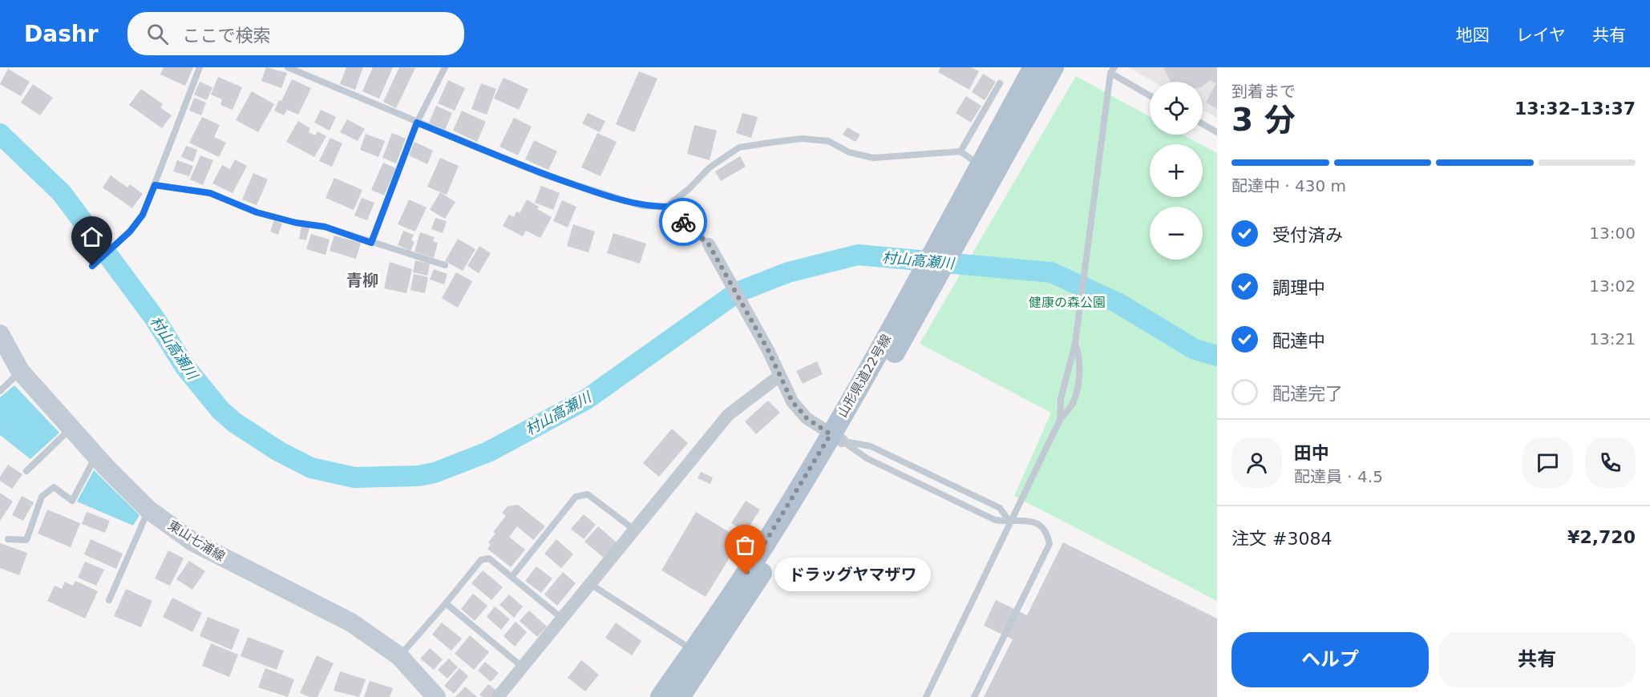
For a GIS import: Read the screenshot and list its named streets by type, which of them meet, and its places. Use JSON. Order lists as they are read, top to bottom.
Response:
{
  "streets": {
    "main road": ["山形県道22号線", "東山七浦線"]
  },
  "districts": ["青柳"],
  "water": ["村山高瀬川"],
  "parks": ["健康の森公園"],
  "places": ["ドラッグヤマザワ"],
  "page": {
    "header": "Dashr",
    "search": "ここで検索",
    "nav": ["地図", "レイヤ", "共有"],
    "heading": ["3 分", "到着まで", "13:32–13:37"],
    "panel": [
      "田中",
      "配達員 · 4.5",
      "注文 #3084",
      "¥2,720"
    ],
    "map_buttons": ["+", "−"],
    "bar": "配達中 · 430 m",
    "list": [
      ["受付済み", "13:00"],
      ["調理中", "13:02"],
      ["配達中", "13:21"],
      "配達完了"
    ],
    "bubble": "ドラッグヤマザワ",
    "buttons": ["ヘルプ", "共有"]
  }
}
